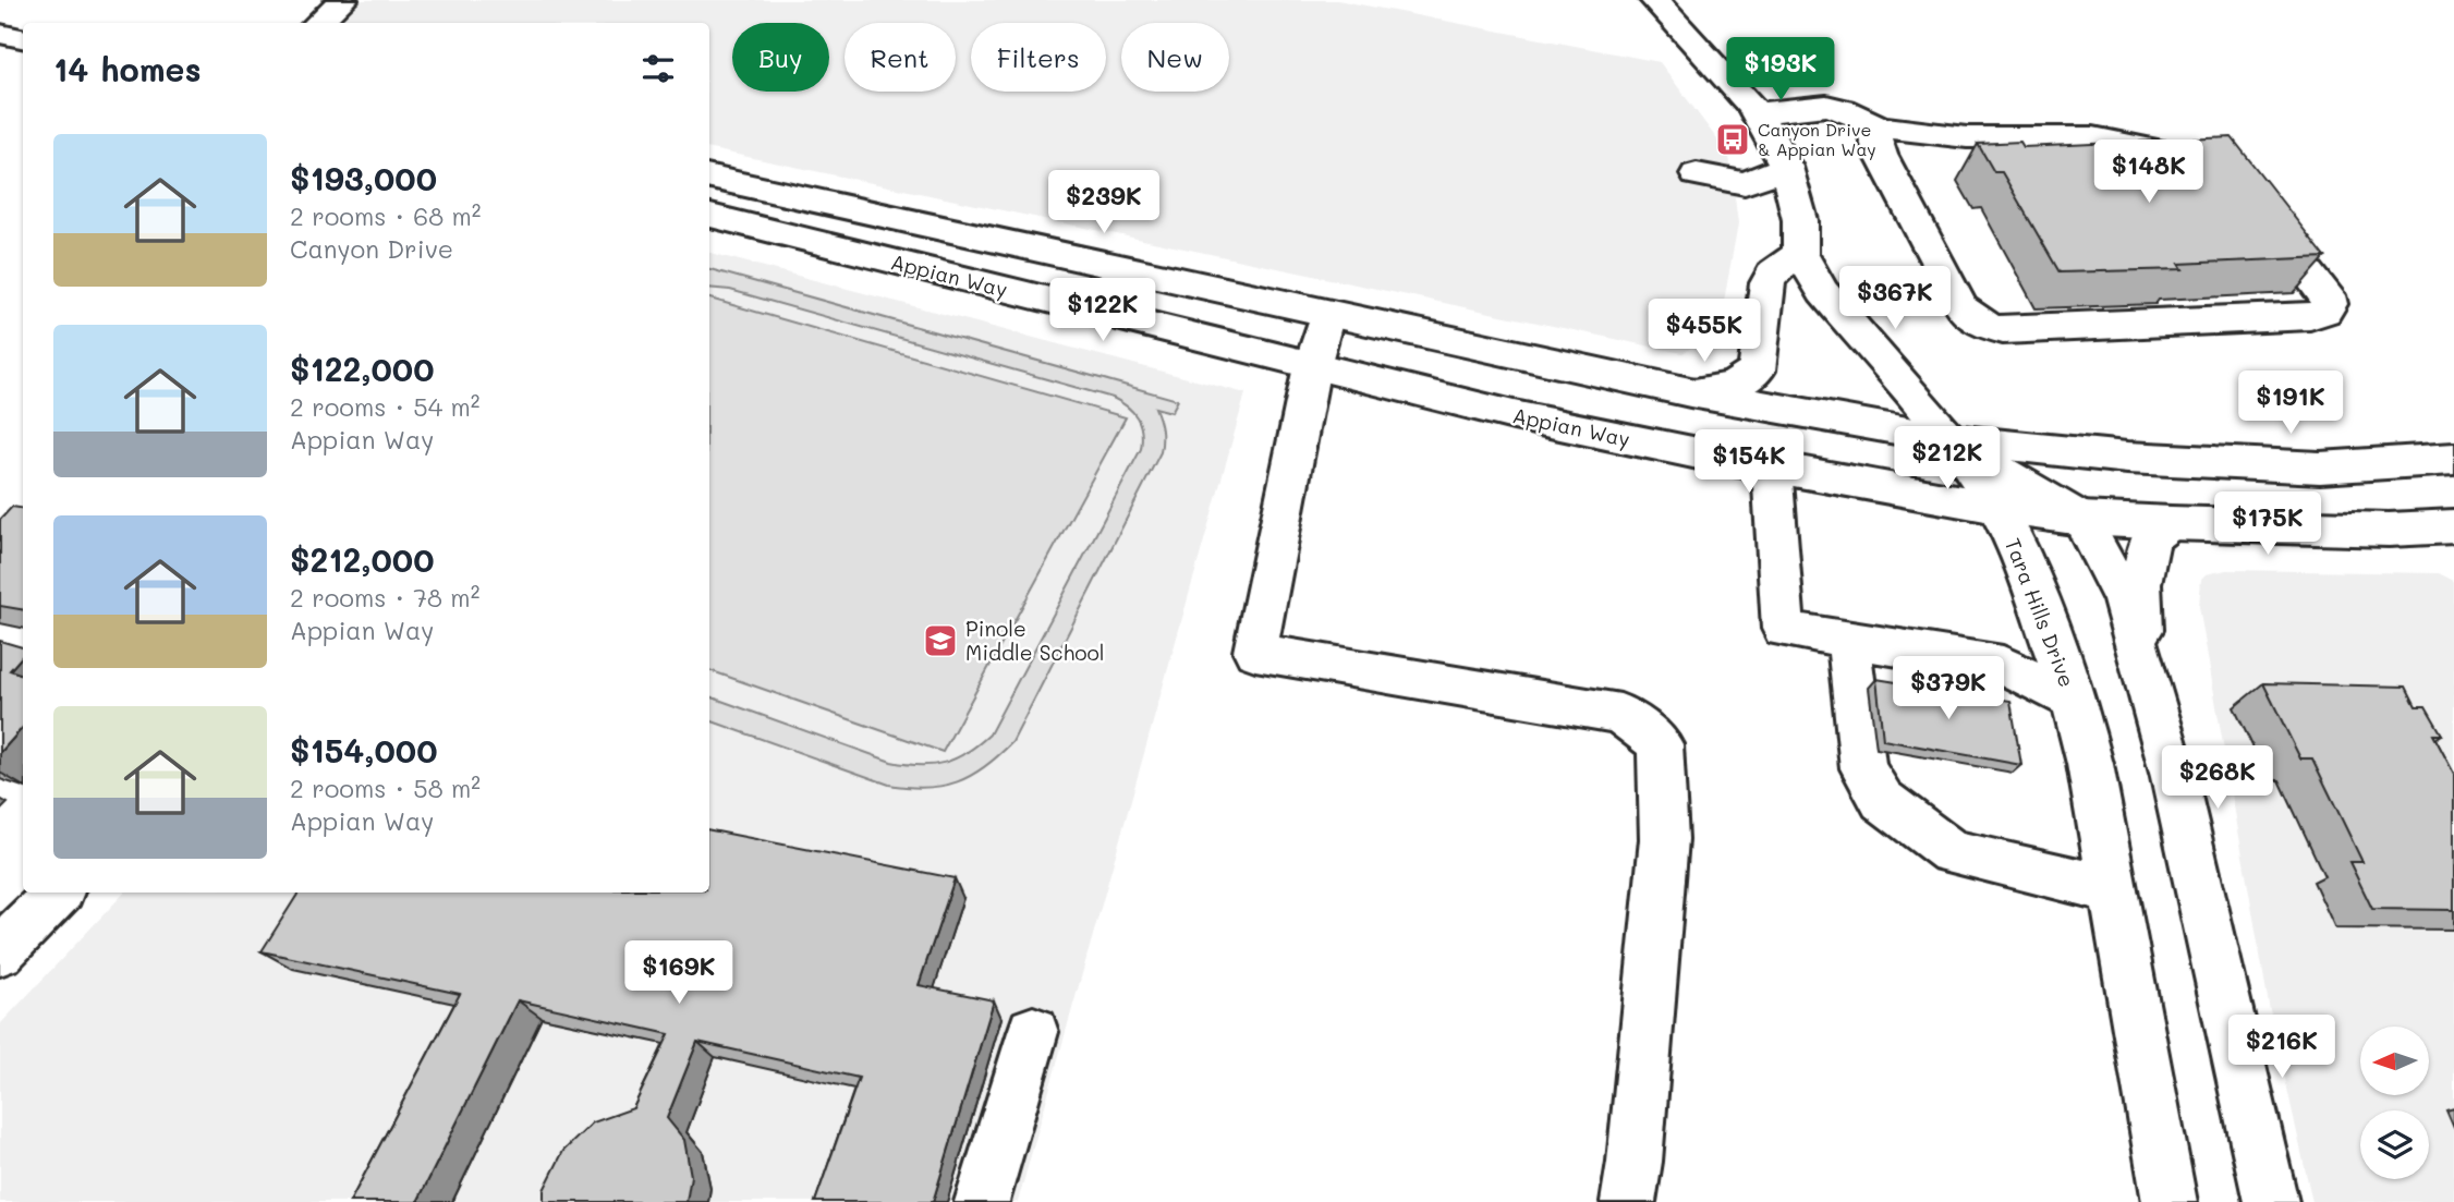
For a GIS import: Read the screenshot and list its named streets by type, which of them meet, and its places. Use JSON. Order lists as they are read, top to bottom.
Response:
{
  "streets": {
    "main road": ["Appian Way", "Tara Hills Drive"]
  },
  "crossings": [
    ["Appian Way", "Tara Hills Drive"]
  ],
  "places": {
    "bus stop": ["Canyon Drive & Appian Way"],
    "school or university": ["Pinole Middle School"]
  },
  "north": "left",
  "page": {
    "chip": [
      "Buy",
      "Rent",
      "Filters",
      "New"
    ],
    "heading": "14 homes",
    "price": [
      "$193K",
      "$148K",
      "$239K",
      "$367K",
      "$122K",
      "$455K",
      "$191K",
      "$212K",
      "$154K",
      "$175K",
      "$379K",
      "$268K",
      "$169K",
      "$216K"
    ],
    "list": [
      {
        "name": "$193,000",
        "note": "2 rooms · 68 m² · Canyon Drive"
      },
      {
        "name": "$122,000",
        "note": "2 rooms · 54 m² · Appian Way"
      },
      {
        "name": "$212,000",
        "note": "2 rooms · 78 m² · Appian Way"
      },
      {
        "name": "$154,000",
        "note": "2 rooms · 58 m² · Appian Way"
      }
    ]
  }
}
